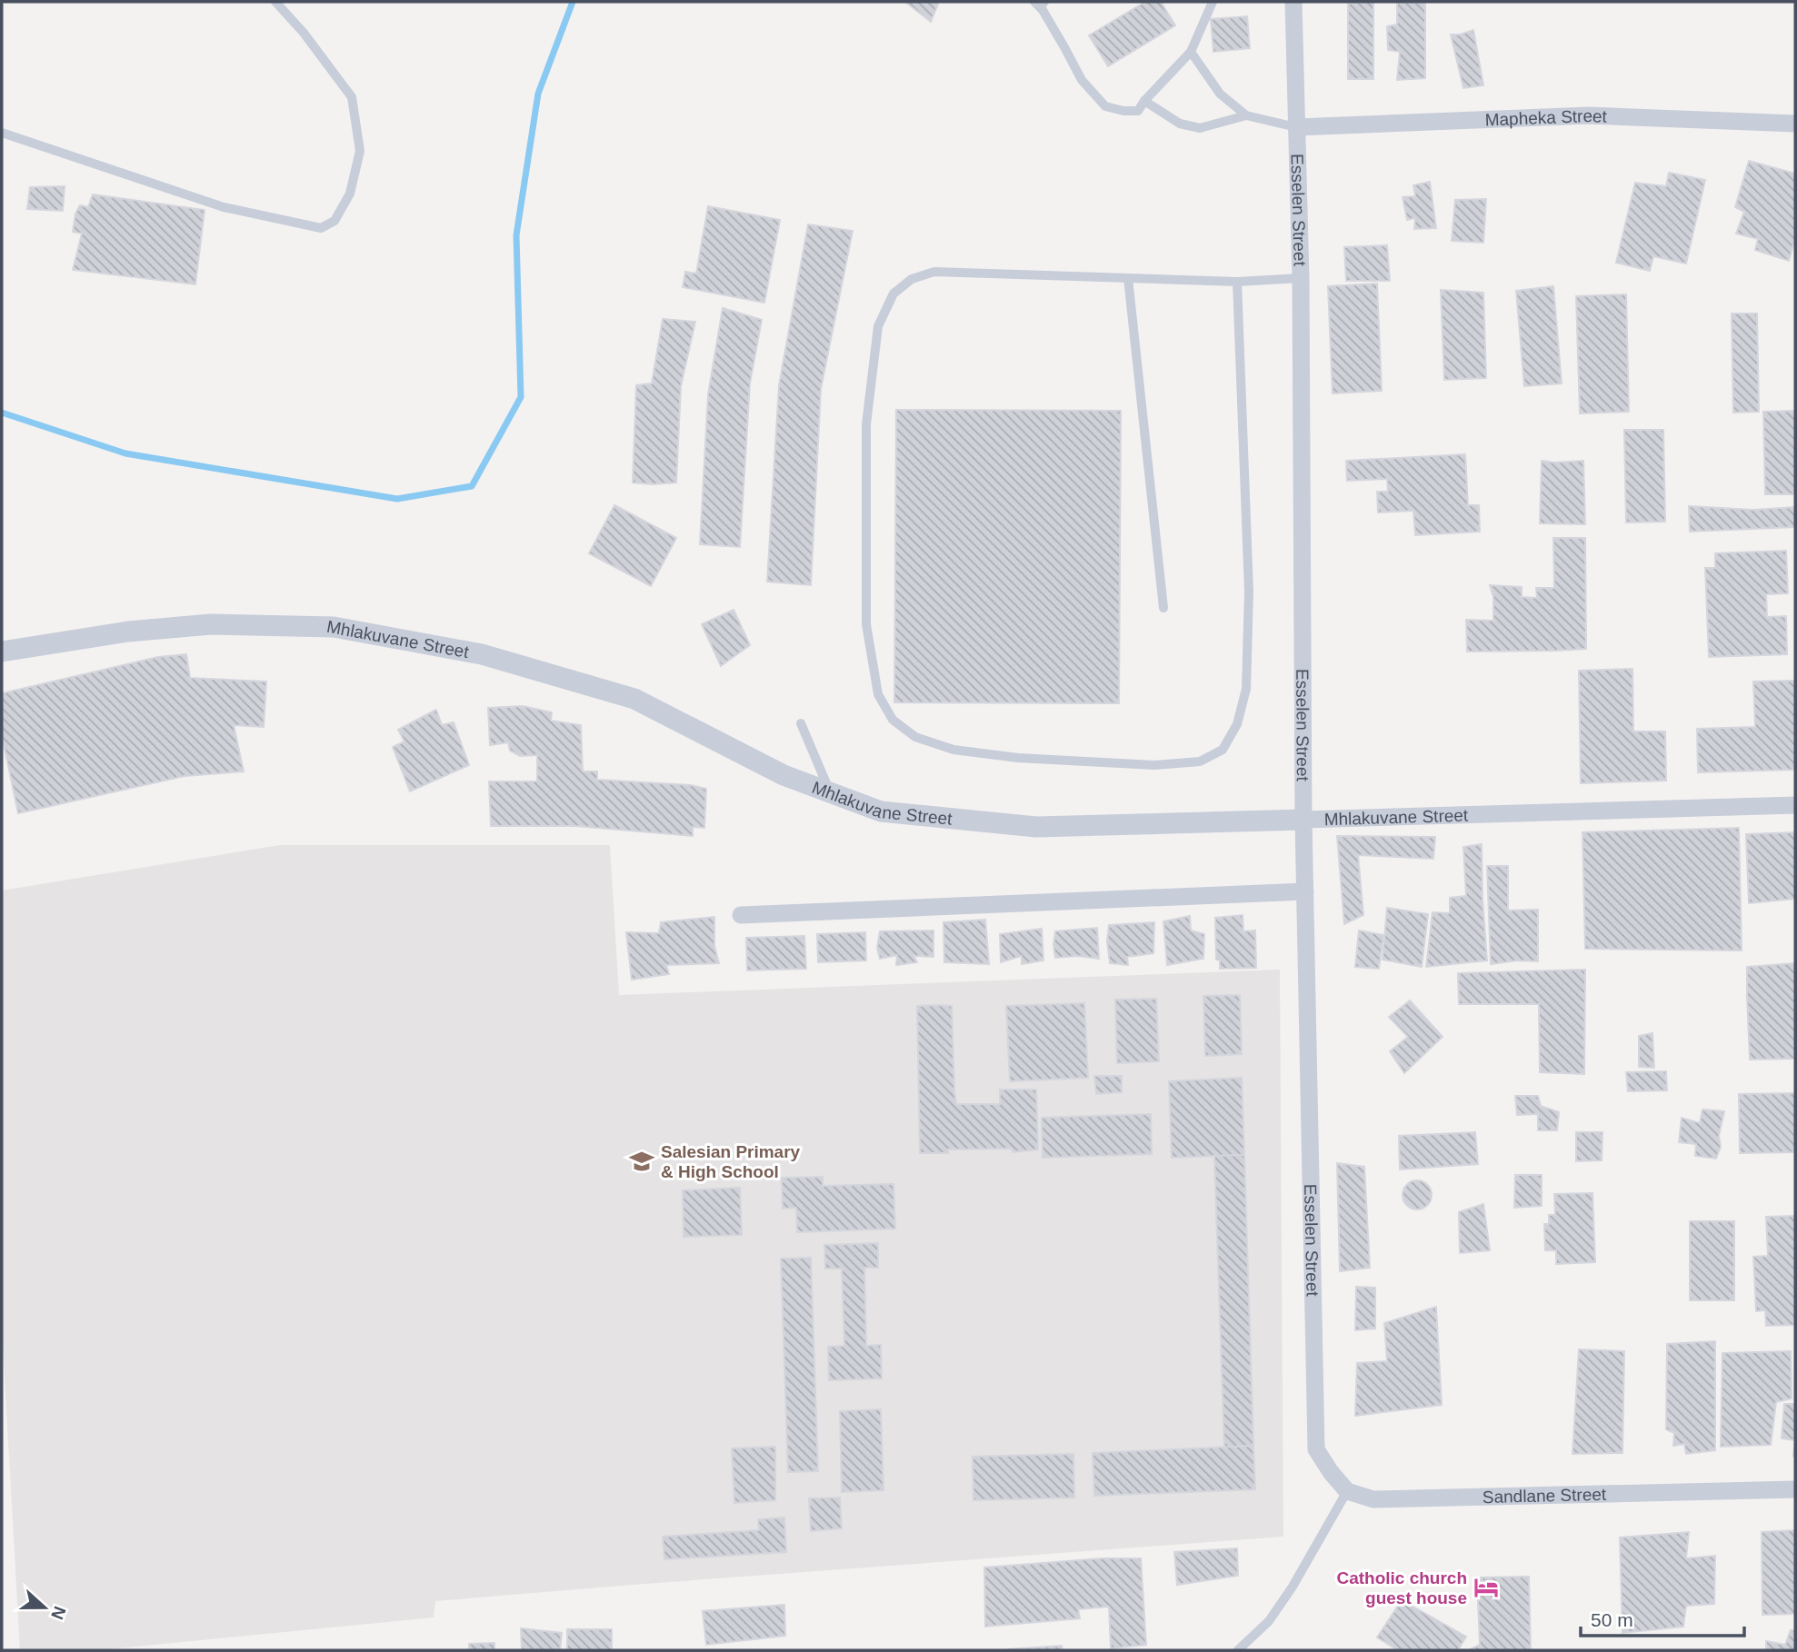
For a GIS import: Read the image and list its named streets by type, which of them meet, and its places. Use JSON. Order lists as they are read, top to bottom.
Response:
{
  "streets": {
    "street": [
      "Mapheka Street",
      "Esselen Street",
      "Mhlakuvane Street",
      "Sandlane Street"
    ]
  },
  "crossings": [
    ["Mapheka Street", "Esselen Street"],
    ["Esselen Street", "Mhlakuvane Street"],
    ["Esselen Street", "Sandlane Street"]
  ],
  "places": {
    "school or university": ["Salesian Primary & High School"],
    "hotel": ["Catholic church guest house"]
  },
  "scale_bar": "50 m",
  "north": "right"
}
